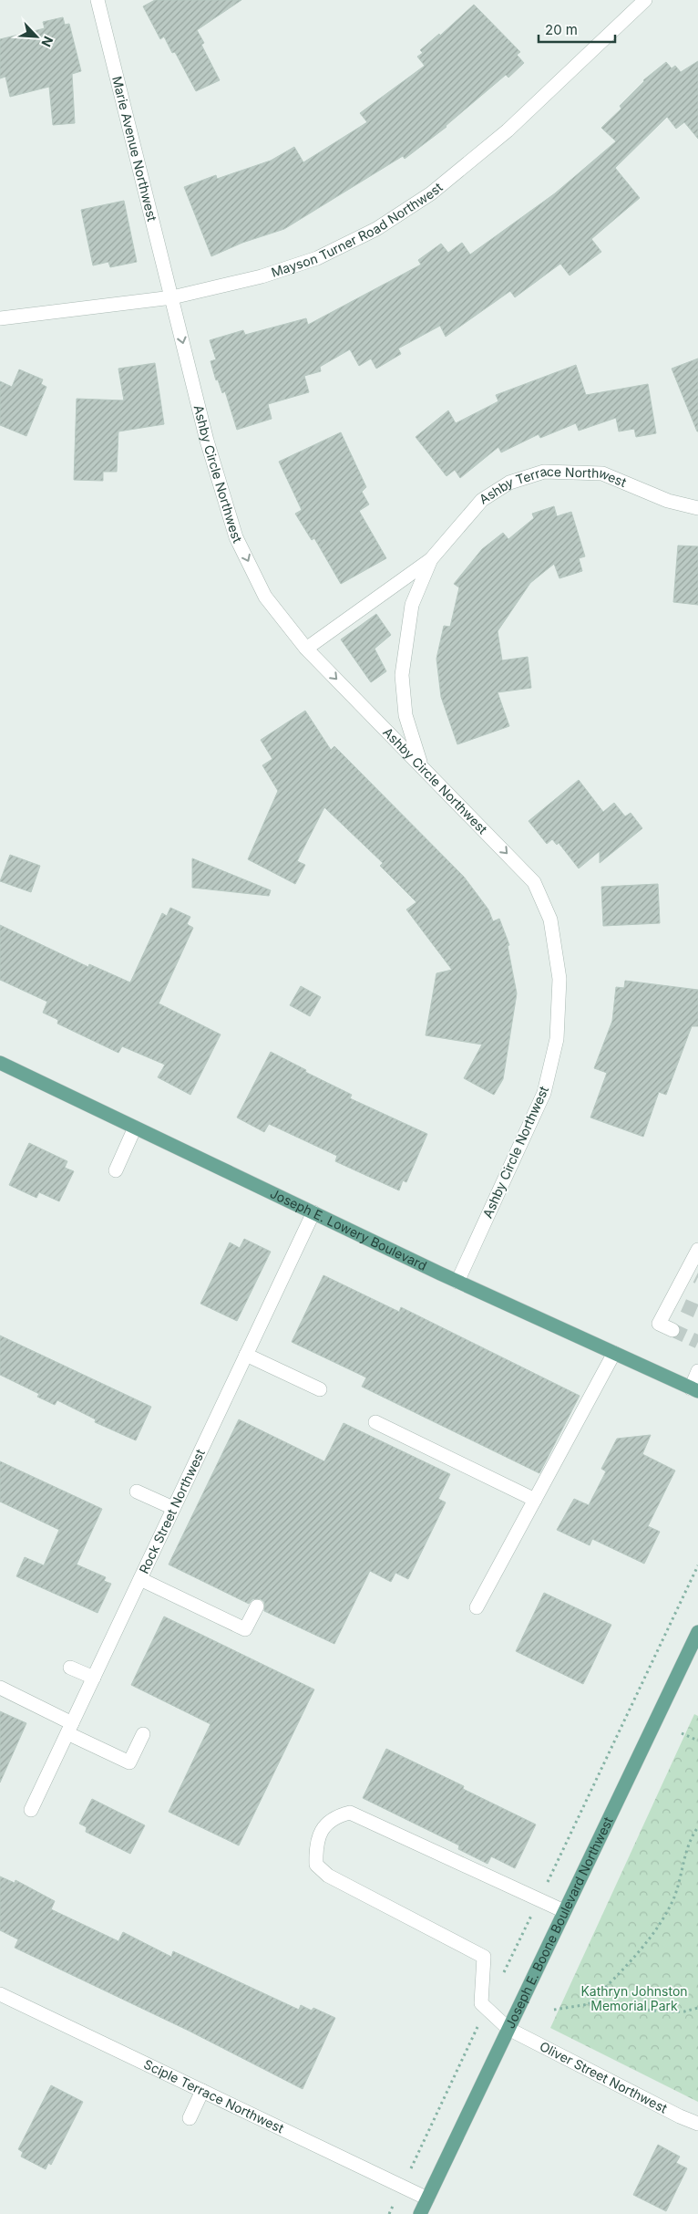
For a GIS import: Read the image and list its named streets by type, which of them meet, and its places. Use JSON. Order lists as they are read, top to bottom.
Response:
{
  "streets": {
    "main road": ["Joseph E. Lowery Boulevard", "Joseph E. Boone Boulevard Northwest"],
    "street": [
      "Marie Avenue Northwest",
      "Mayson Turner Road Northwest",
      "Ashby Circle Northwest",
      "Ashby Terrace Northwest",
      "Rock Street Northwest",
      "Oliver Street Northwest",
      "Sciple Terrace Northwest"
    ]
  },
  "crossings": [
    ["Marie Avenue Northwest", "Mayson Turner Road Northwest"],
    ["Marie Avenue Northwest", "Ashby Circle Northwest"],
    ["Mayson Turner Road Northwest", "Ashby Circle Northwest"],
    ["Ashby Circle Northwest", "Ashby Terrace Northwest"],
    ["Ashby Circle Northwest", "Joseph E. Lowery Boulevard"],
    ["Joseph E. Lowery Boulevard", "Rock Street Northwest"],
    ["Joseph E. Boone Boulevard Northwest", "Oliver Street Northwest"],
    ["Joseph E. Boone Boulevard Northwest", "Sciple Terrace Northwest"]
  ],
  "one_way": ["Ashby Circle Northwest"],
  "parks": ["Kathryn Johnston Memorial Park"],
  "scale_bar": "20 m",
  "north": "bottom right"
}
